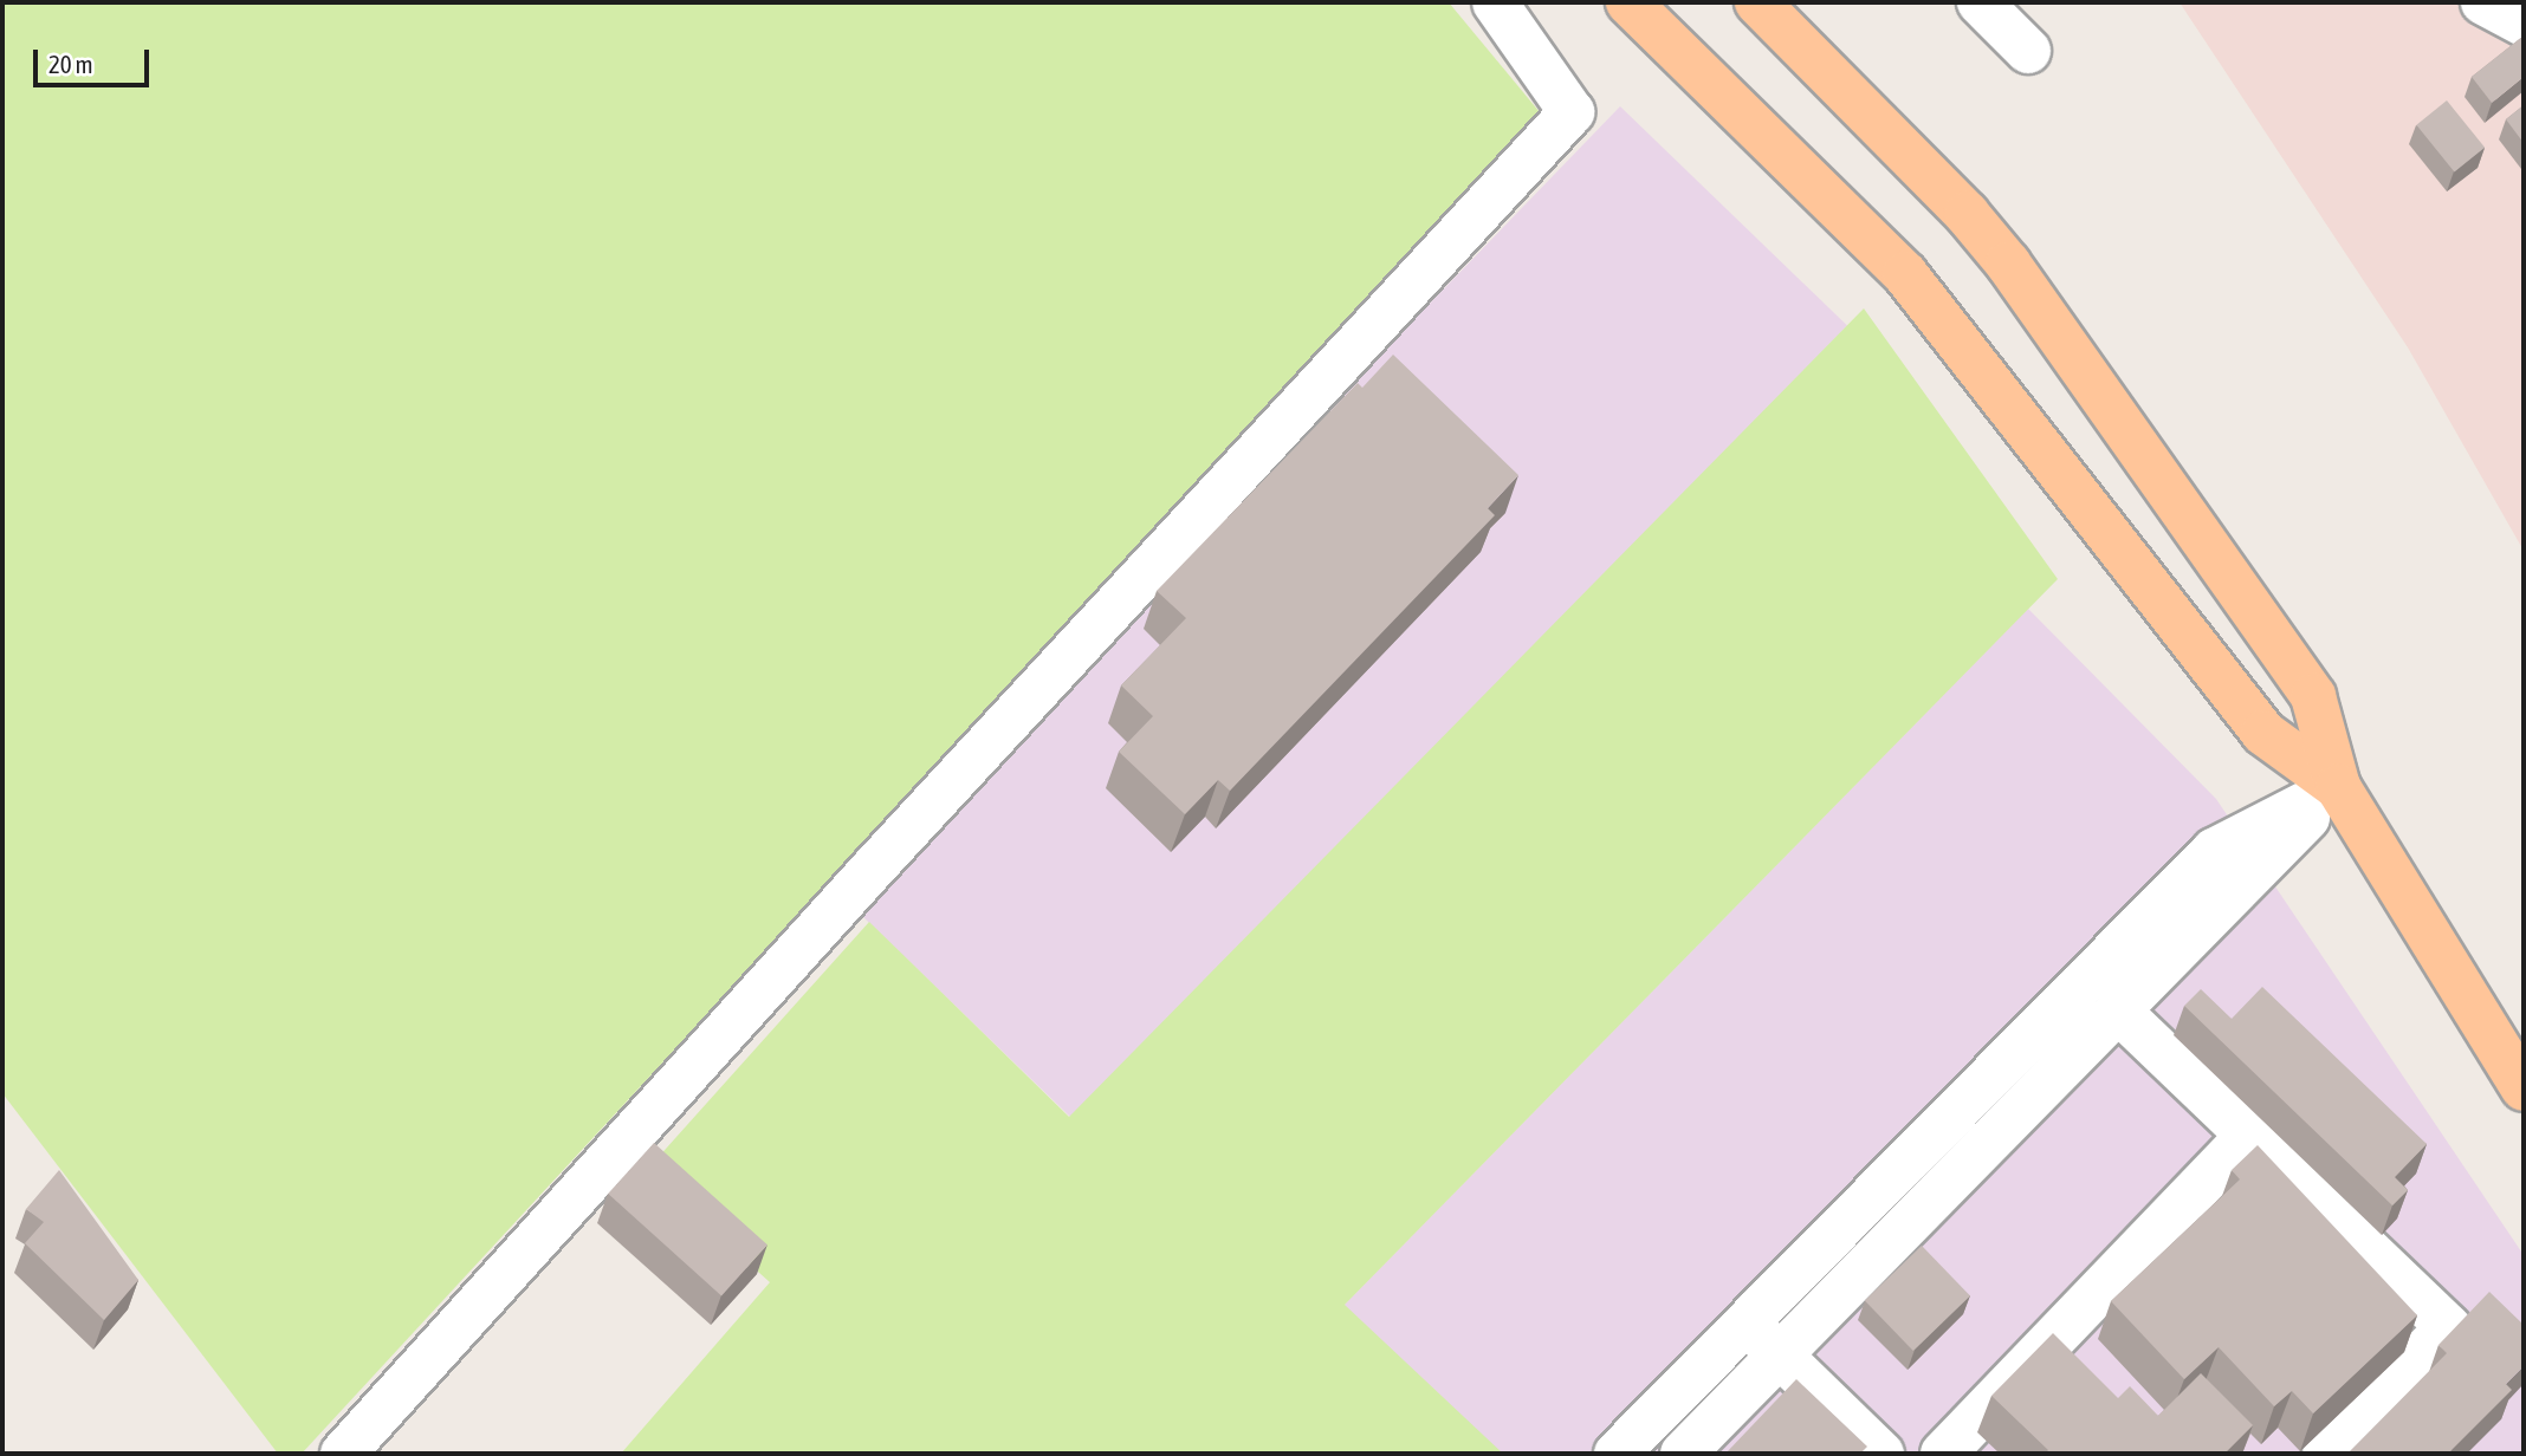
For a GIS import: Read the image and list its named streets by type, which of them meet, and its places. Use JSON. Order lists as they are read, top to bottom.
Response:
{
  "scale_bar": "20 m"
}
